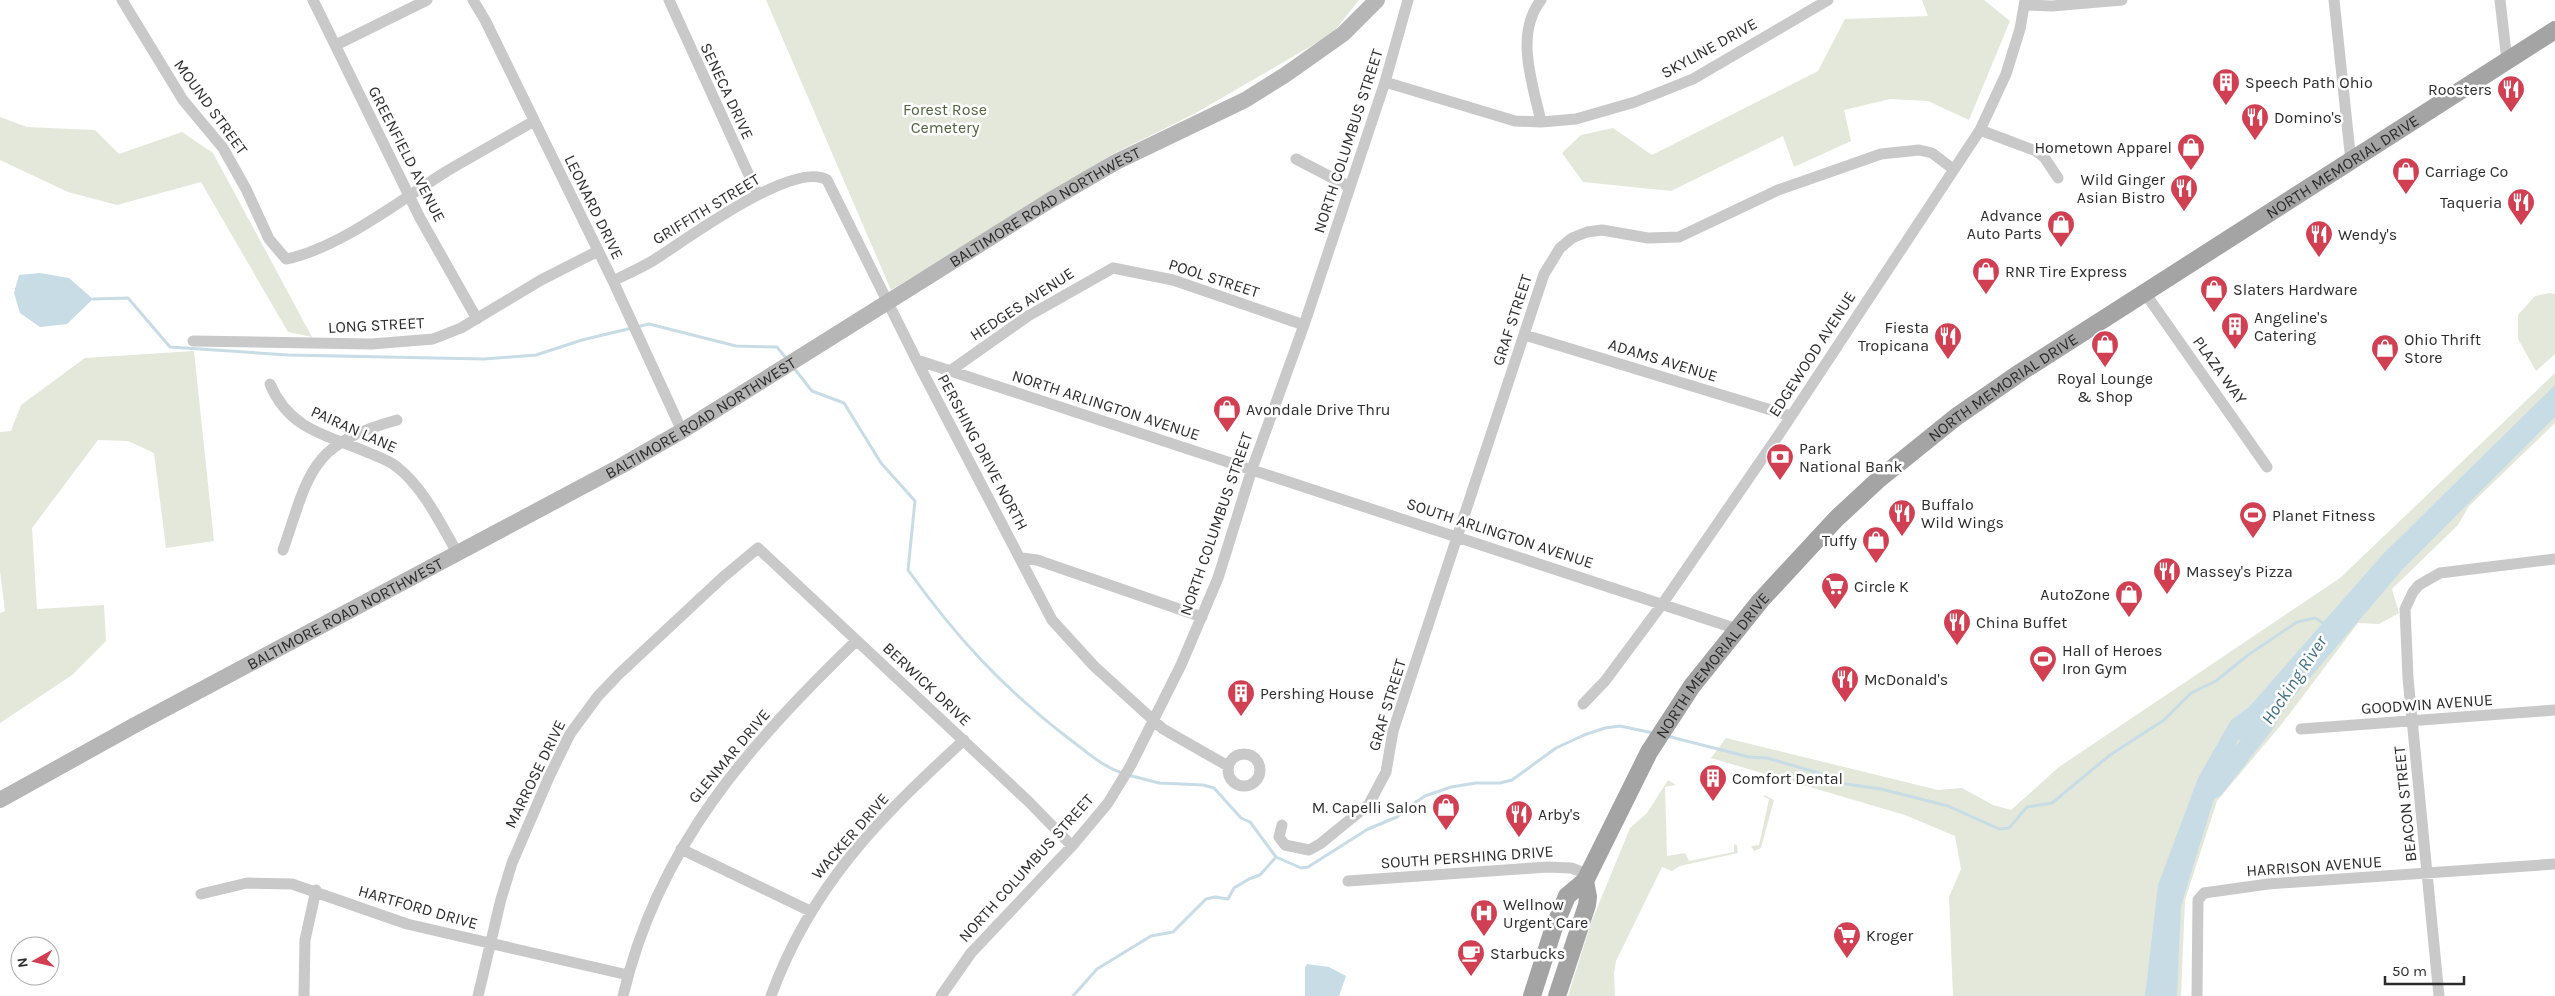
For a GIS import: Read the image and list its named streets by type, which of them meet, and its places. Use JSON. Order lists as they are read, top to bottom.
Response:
{
  "streets": {
    "main road": ["NORTH MEMORIAL DRIVE", "BALTIMORE ROAD NORTHWEST"],
    "street": [
      "SKYLINE DRIVE",
      "SENECA DRIVE",
      "MOUND STREET",
      "NORTH COLUMBUS STREET",
      "GREENFIELD AVENUE",
      "LEONARD DRIVE",
      "GRIFFITH STREET",
      "POOL STREET",
      "HEDGES AVENUE",
      "GRAF STREET",
      "LONG STREET",
      "EDGEWOOD AVENUE",
      "ADAMS AVENUE",
      "PLAZA WAY",
      "NORTH ARLINGTON AVENUE",
      "PAIRAN LANE",
      "PERSHING DRIVE NORTH",
      "SOUTH ARLINGTON AVENUE",
      "BERWICK DRIVE",
      "GOODWIN AVENUE",
      "GLENMAR DRIVE",
      "MARROSE DRIVE",
      "BEACON STREET",
      "WACKER DRIVE",
      "SOUTH PERSHING DRIVE",
      "HARRISON AVENUE",
      "HARTFORD DRIVE"
    ]
  },
  "crossings": [
    ["SKYLINE DRIVE", "NORTH COLUMBUS STREET"],
    ["SENECA DRIVE", "GRIFFITH STREET"],
    ["MOUND STREET", "GREENFIELD AVENUE"],
    ["NORTH COLUMBUS STREET", "POOL STREET"],
    ["NORTH COLUMBUS STREET", "NORTH ARLINGTON AVENUE"],
    ["NORTH COLUMBUS STREET", "PERSHING DRIVE NORTH"],
    ["NORTH COLUMBUS STREET", "SOUTH ARLINGTON AVENUE"],
    ["NORTH COLUMBUS STREET", "BERWICK DRIVE"],
    ["GREENFIELD AVENUE", "LONG STREET"],
    ["NORTH MEMORIAL DRIVE", "PLAZA WAY"],
    ["NORTH MEMORIAL DRIVE", "SOUTH ARLINGTON AVENUE"],
    ["NORTH MEMORIAL DRIVE", "SOUTH PERSHING DRIVE"],
    ["LEONARD DRIVE", "BALTIMORE ROAD NORTHWEST"],
    ["LEONARD DRIVE", "GRIFFITH STREET"],
    ["LEONARD DRIVE", "LONG STREET"],
    ["BALTIMORE ROAD NORTHWEST", "PAIRAN LANE"],
    ["BALTIMORE ROAD NORTHWEST", "PERSHING DRIVE NORTH"],
    ["GRIFFITH STREET", "PERSHING DRIVE NORTH"],
    ["POOL STREET", "HEDGES AVENUE"],
    ["HEDGES AVENUE", "NORTH ARLINGTON AVENUE"],
    ["GRAF STREET", "EDGEWOOD AVENUE"],
    ["GRAF STREET", "ADAMS AVENUE"],
    ["GRAF STREET", "SOUTH ARLINGTON AVENUE"],
    ["EDGEWOOD AVENUE", "ADAMS AVENUE"],
    ["EDGEWOOD AVENUE", "SOUTH ARLINGTON AVENUE"],
    ["NORTH ARLINGTON AVENUE", "PERSHING DRIVE NORTH"],
    ["NORTH ARLINGTON AVENUE", "SOUTH ARLINGTON AVENUE"],
    ["BERWICK DRIVE", "GLENMAR DRIVE"],
    ["BERWICK DRIVE", "MARROSE DRIVE"],
    ["BERWICK DRIVE", "WACKER DRIVE"],
    ["GOODWIN AVENUE", "BEACON STREET"],
    ["GLENMAR DRIVE", "HARTFORD DRIVE"],
    ["MARROSE DRIVE", "HARTFORD DRIVE"],
    ["BEACON STREET", "HARRISON AVENUE"]
  ],
  "water": ["Hocking River"],
  "parks": ["Forest Rose Cemetery"],
  "places": {
    "building": [
      "Speech Path Ohio",
      "Angeline's Catering",
      "Pershing House",
      "Comfort Dental"
    ],
    "restaurant": [
      "Roosters",
      "Domino's",
      "Wild Ginger Asian Bistro",
      "Taqueria",
      "Wendy's",
      "Fiesta Tropicana",
      "Buffalo Wild Wings",
      "Massey's Pizza",
      "China Buffet",
      "McDonald's",
      "Arby's"
    ],
    "shop": [
      "Hometown Apparel",
      "Carriage Co",
      "Advance Auto Parts",
      "RNR Tire Express",
      "Slaters Hardware",
      "Royal Lounge & Shop",
      "Ohio Thrift Store",
      "Avondale Drive Thru",
      "Tuffy",
      "AutoZone",
      "M. Capelli Salon"
    ],
    "bank": ["Park National Bank"],
    "sports": ["Planet Fitness", "Hall of Heroes Iron Gym"],
    "supermarket": ["Circle K", "Kroger"],
    "hospital": ["Wellnow Urgent Care"],
    "cafe": ["Starbucks"]
  },
  "scale_bar": "50 m",
  "north": "left"
}
